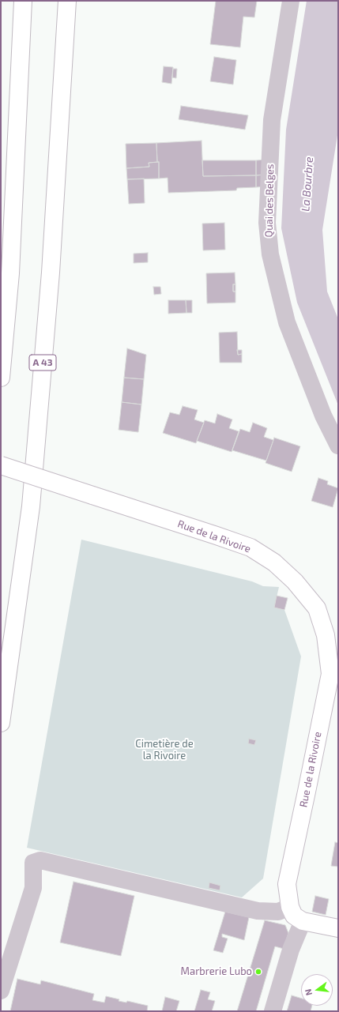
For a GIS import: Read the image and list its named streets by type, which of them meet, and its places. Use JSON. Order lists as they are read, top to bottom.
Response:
{
  "streets": {
    "main road": ["A 43", "Rue de la Rivoire"],
    "street": ["Quai des Belges"]
  },
  "water": ["La Bourbre"],
  "parks": ["Cimetière de la Rivoire"],
  "places": ["Marbrerie Lubo"],
  "north": "left"
}
